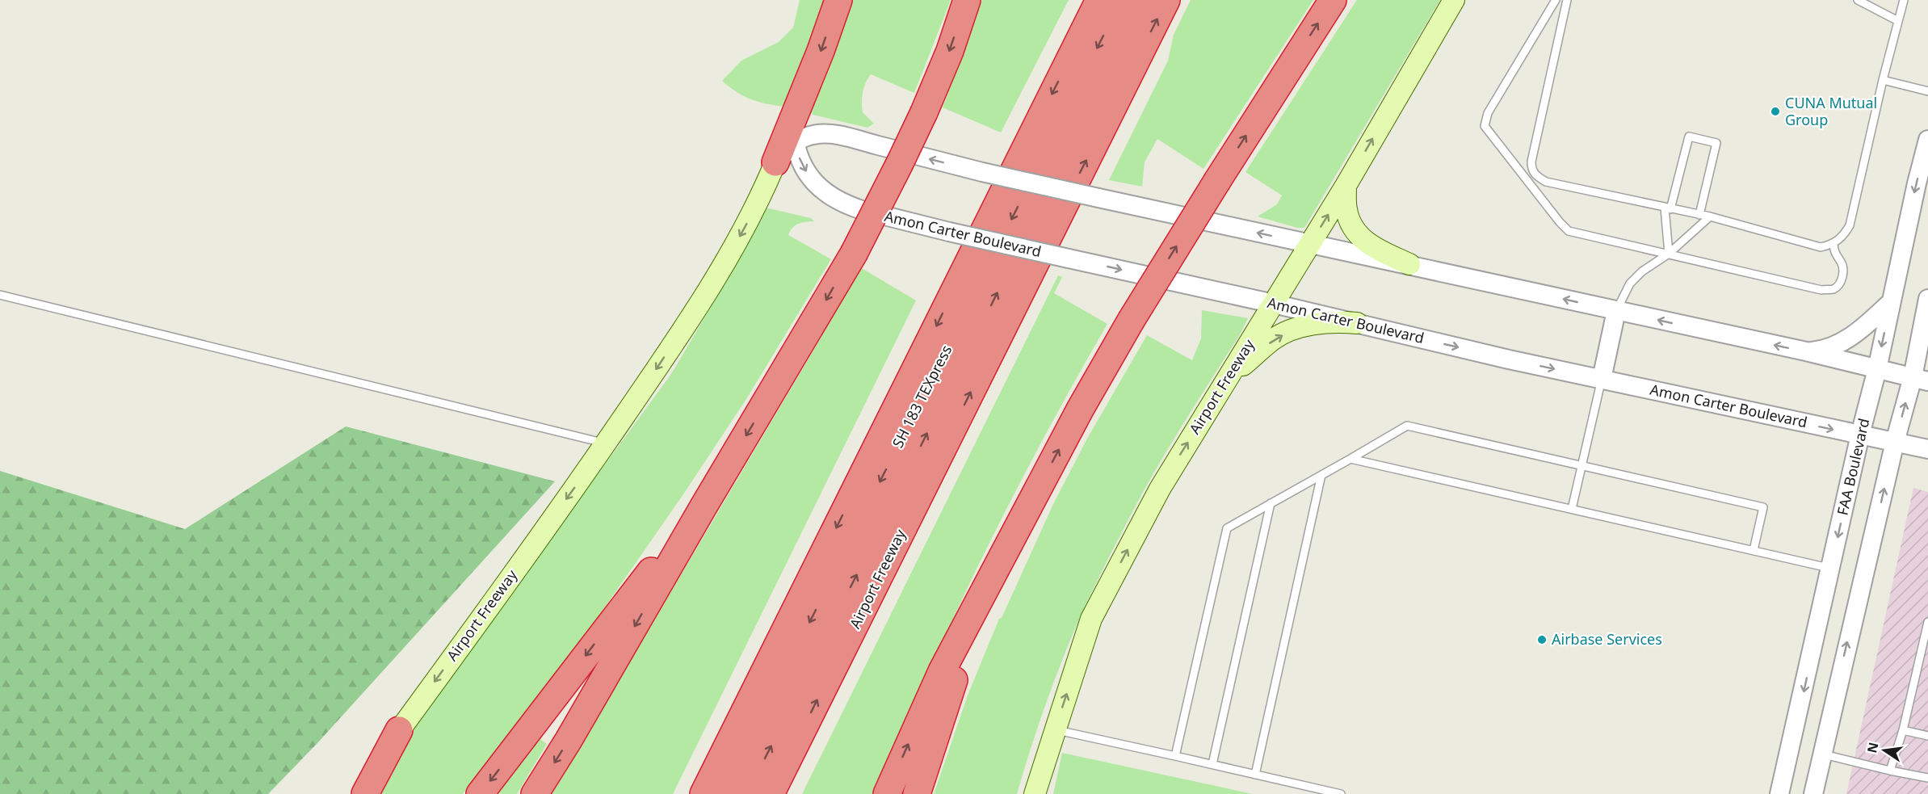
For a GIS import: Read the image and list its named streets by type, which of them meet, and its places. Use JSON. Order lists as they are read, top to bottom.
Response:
{
  "streets": {
    "highway": ["Airport Freeway", "SH 183 TEXpress"],
    "street": ["Amon Carter Boulevard", "FAA Boulevard"]
  },
  "crossings": [
    ["Amon Carter Boulevard", "Airport Freeway"],
    ["Amon Carter Boulevard", "FAA Boulevard"]
  ],
  "places": ["CUNA Mutual Group", "Airbase Services"],
  "north": "left"
}
